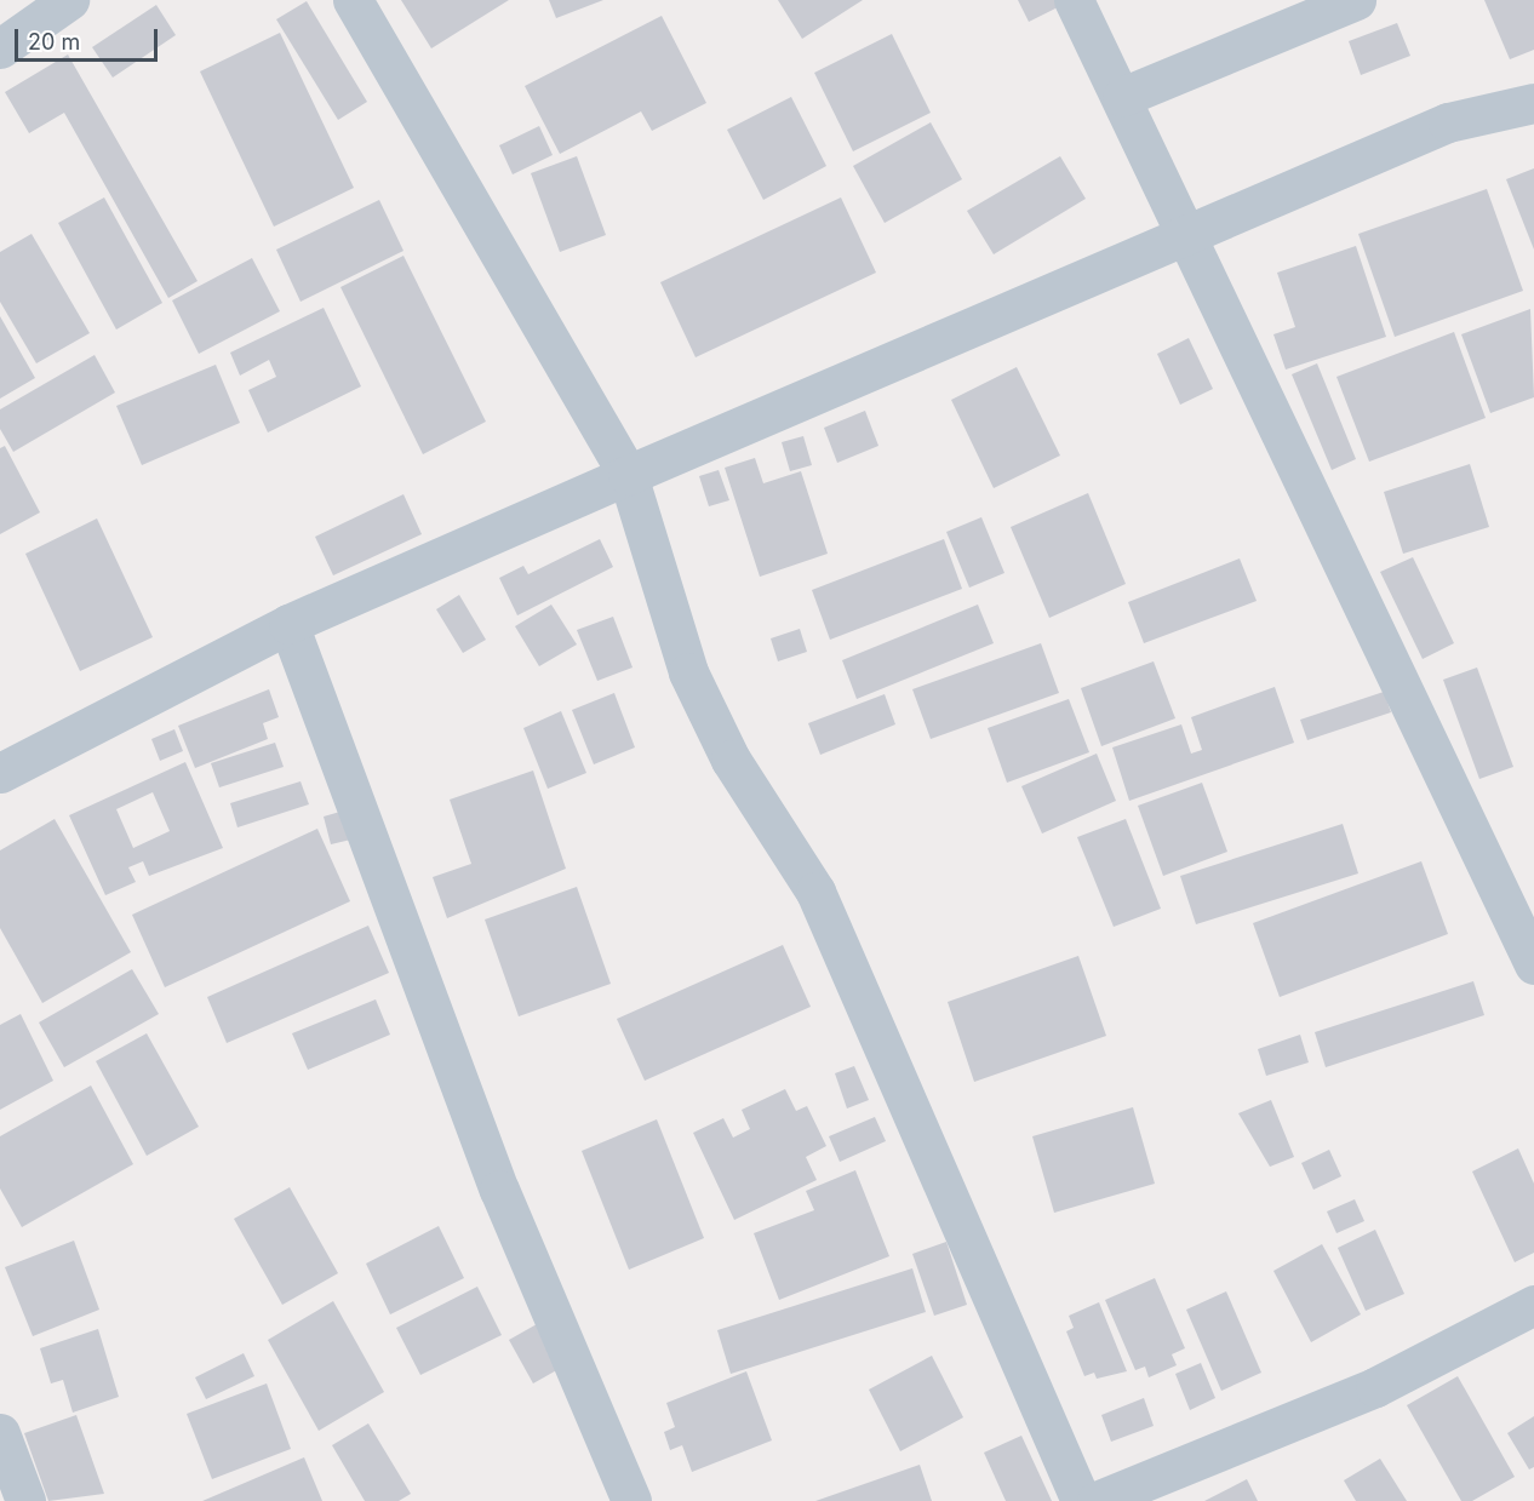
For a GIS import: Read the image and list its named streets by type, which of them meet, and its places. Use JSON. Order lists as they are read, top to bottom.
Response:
{
  "scale_bar": "20 m"
}
